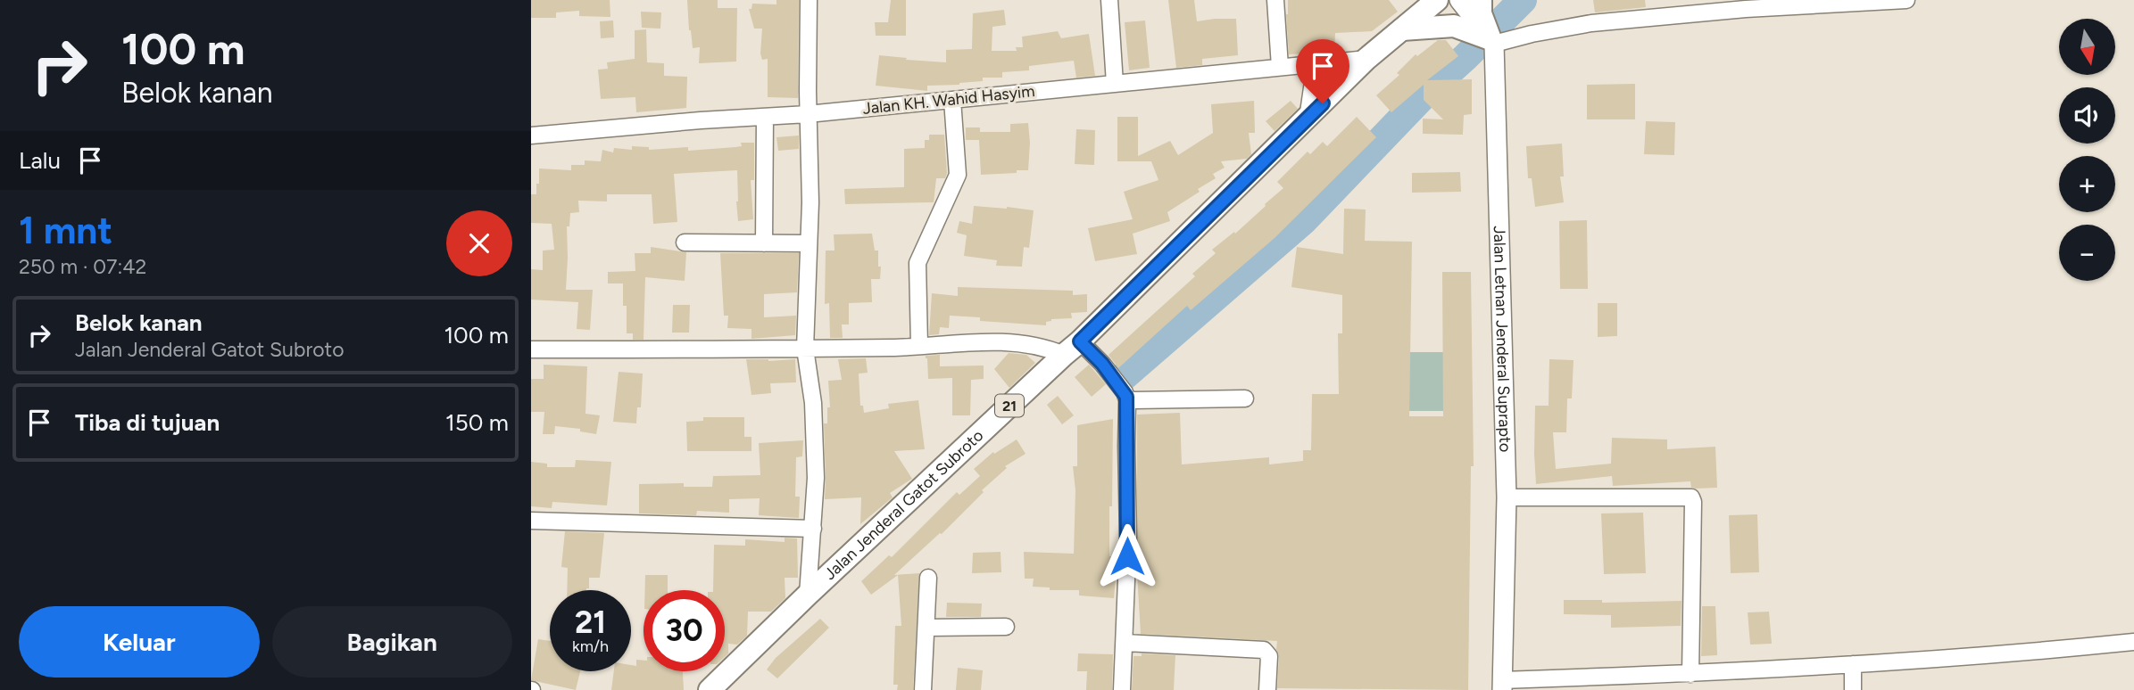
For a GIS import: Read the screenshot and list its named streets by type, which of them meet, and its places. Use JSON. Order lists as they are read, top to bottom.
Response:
{
  "streets": {
    "highway": ["21", "Jalan Jenderal Gatot Subroto"],
    "main road": ["Jalan Letnan Jenderal Suprapto"],
    "street": ["Jalan KH. Wahid Hasyim"]
  },
  "crossings": [
    ["Jalan KH. Wahid Hasyim", "21"],
    ["Jalan KH. Wahid Hasyim", "Jalan Jenderal Gatot Subroto"],
    ["21", "Jalan Jenderal Gatot Subroto"]
  ],
  "north": "bottom",
  "page": {
    "turn": ["100 m", "Belok kanan"],
    "map_buttons": ["+", "−"],
    "then": "Lalu",
    "heading": ["1 mnt", "250 m · 07:42"],
    "list": [
      {
        "name": "Belok kanan",
        "note": "Jalan Jenderal Gatot Subroto",
        "value": "100 m"
      },
      {
        "name": "Tiba di tujuan",
        "value": "150 m"
      }
    ],
    "speed": "21 km/h",
    "limit": "30",
    "buttons": ["Keluar", "Bagikan"]
  }
}
